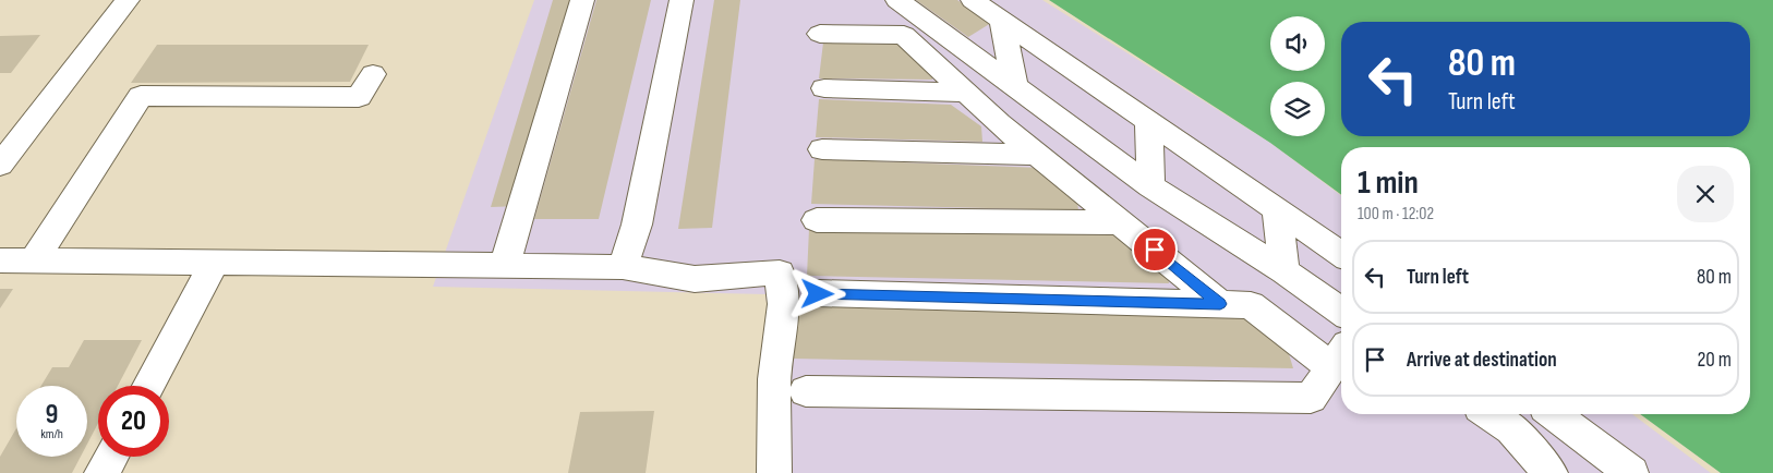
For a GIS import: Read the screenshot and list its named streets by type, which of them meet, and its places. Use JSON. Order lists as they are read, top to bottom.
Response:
{
  "page": {
    "turn": ["80 m", "Turn left"],
    "heading": ["1 min", "100 m · 12:02"],
    "list": [
      {
        "name": "Turn left",
        "value": "80 m"
      },
      {
        "name": "Arrive at destination",
        "value": "20 m"
      }
    ],
    "speed": "9 km/h",
    "limit": "20"
  }
}
